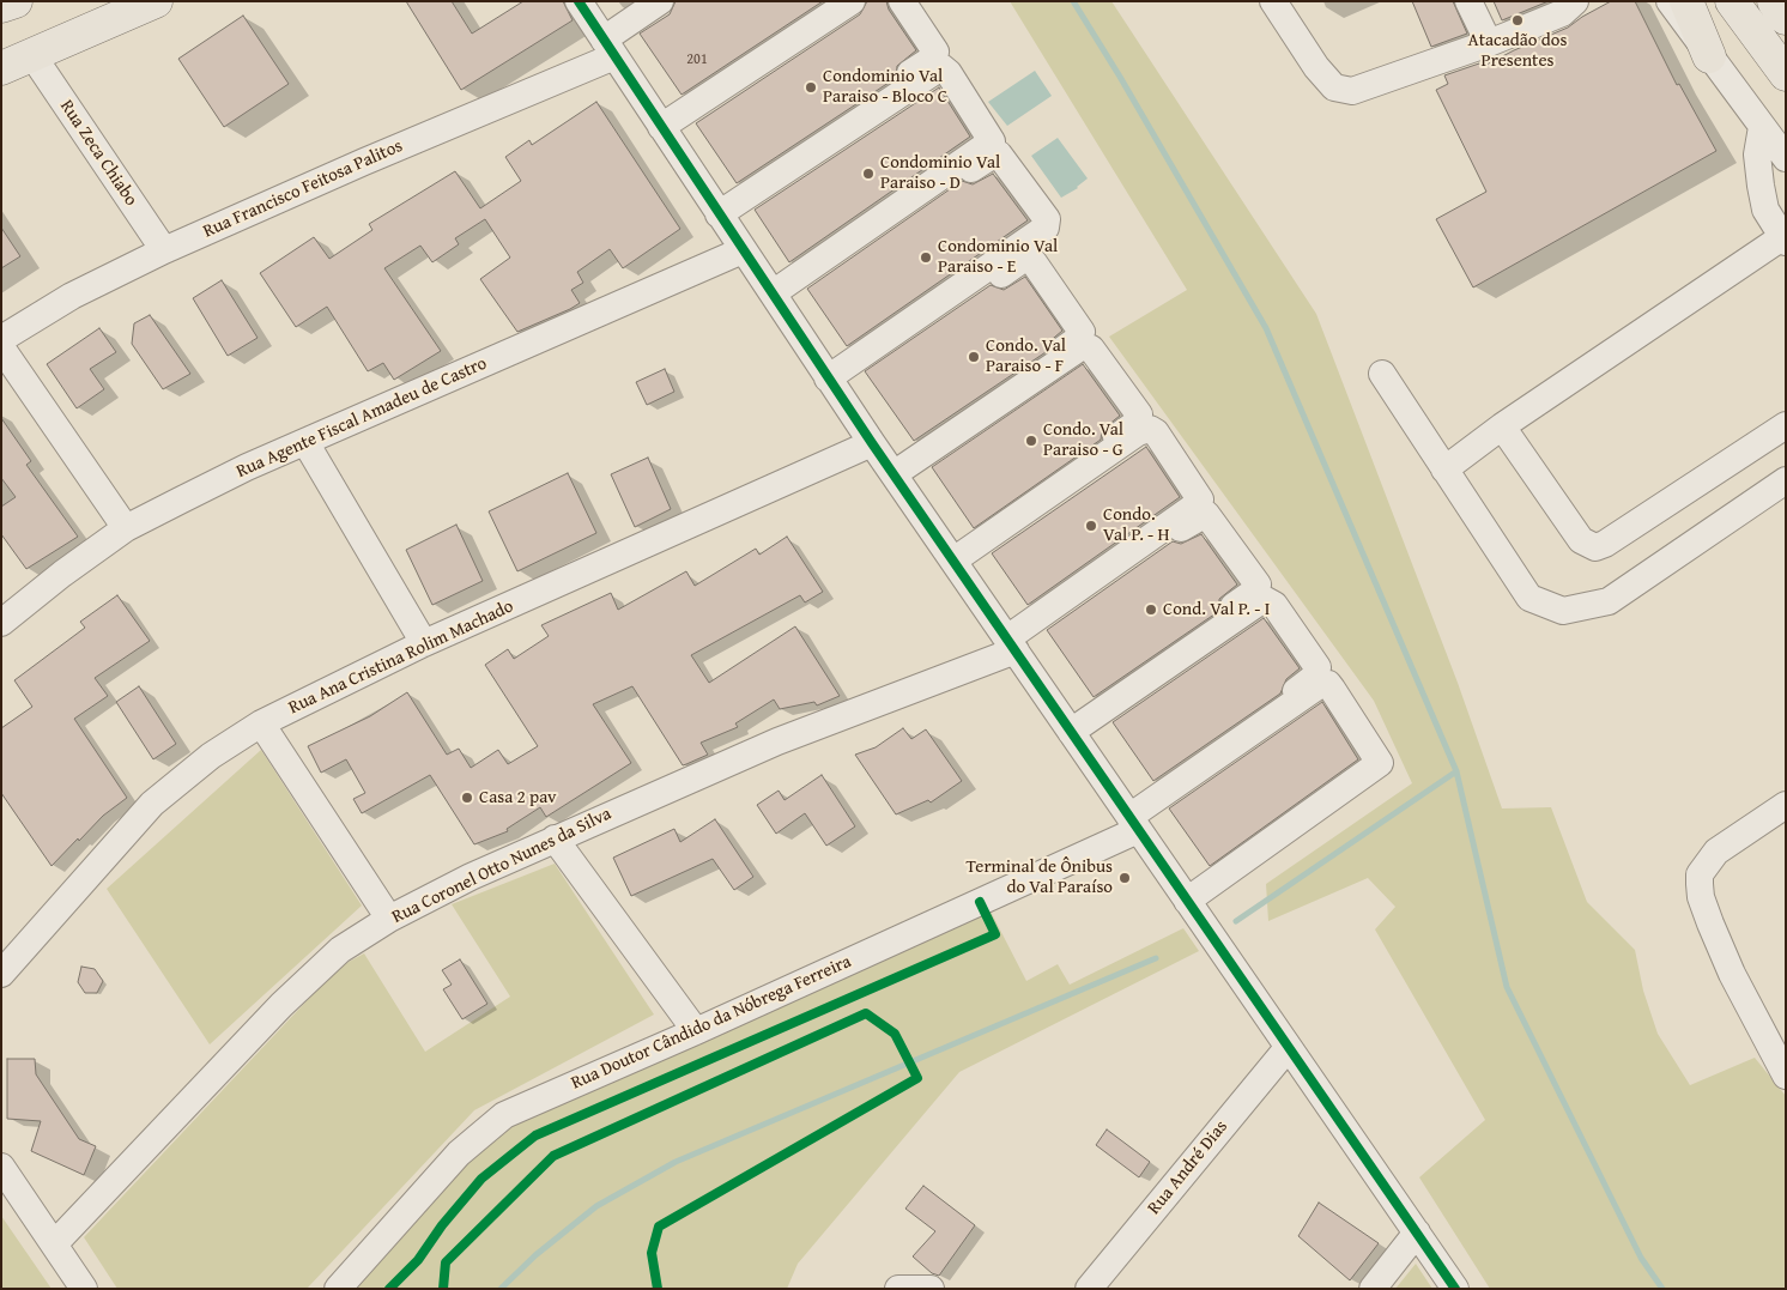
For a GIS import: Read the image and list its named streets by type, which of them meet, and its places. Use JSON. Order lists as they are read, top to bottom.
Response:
{
  "streets": {
    "street": [
      "Rua Zeca Chiabo",
      "Rua Francisco Feitosa Palitos",
      "Rua Agente Fiscal Amadeu de Castro",
      "Rua Ana Cristina Rolim Machado",
      "Rua Coronel Otto Nunes da Silva",
      "Rua Doutor Cândido da Nóbrega Ferreira",
      "Rua André Dias"
    ]
  },
  "crossings": [
    ["Rua Zeca Chiabo", "Rua Francisco Feitosa Palitos"]
  ],
  "places": [
    "Atacadão dos Presentes",
    "Condominio Val Paraiso - Bloco C",
    "Condominio Val Paraiso - D",
    "Condominio Val Paraiso - E",
    "Condo. Val Paraiso - F",
    "Condo. Val Paraiso - G",
    "Condo. Val P. - H",
    "Cond. Val P. - I",
    "Casa 2 pav",
    "Terminal de Ônibus do Val Paraíso"
  ],
  "house_numbers": ["201"]
}
